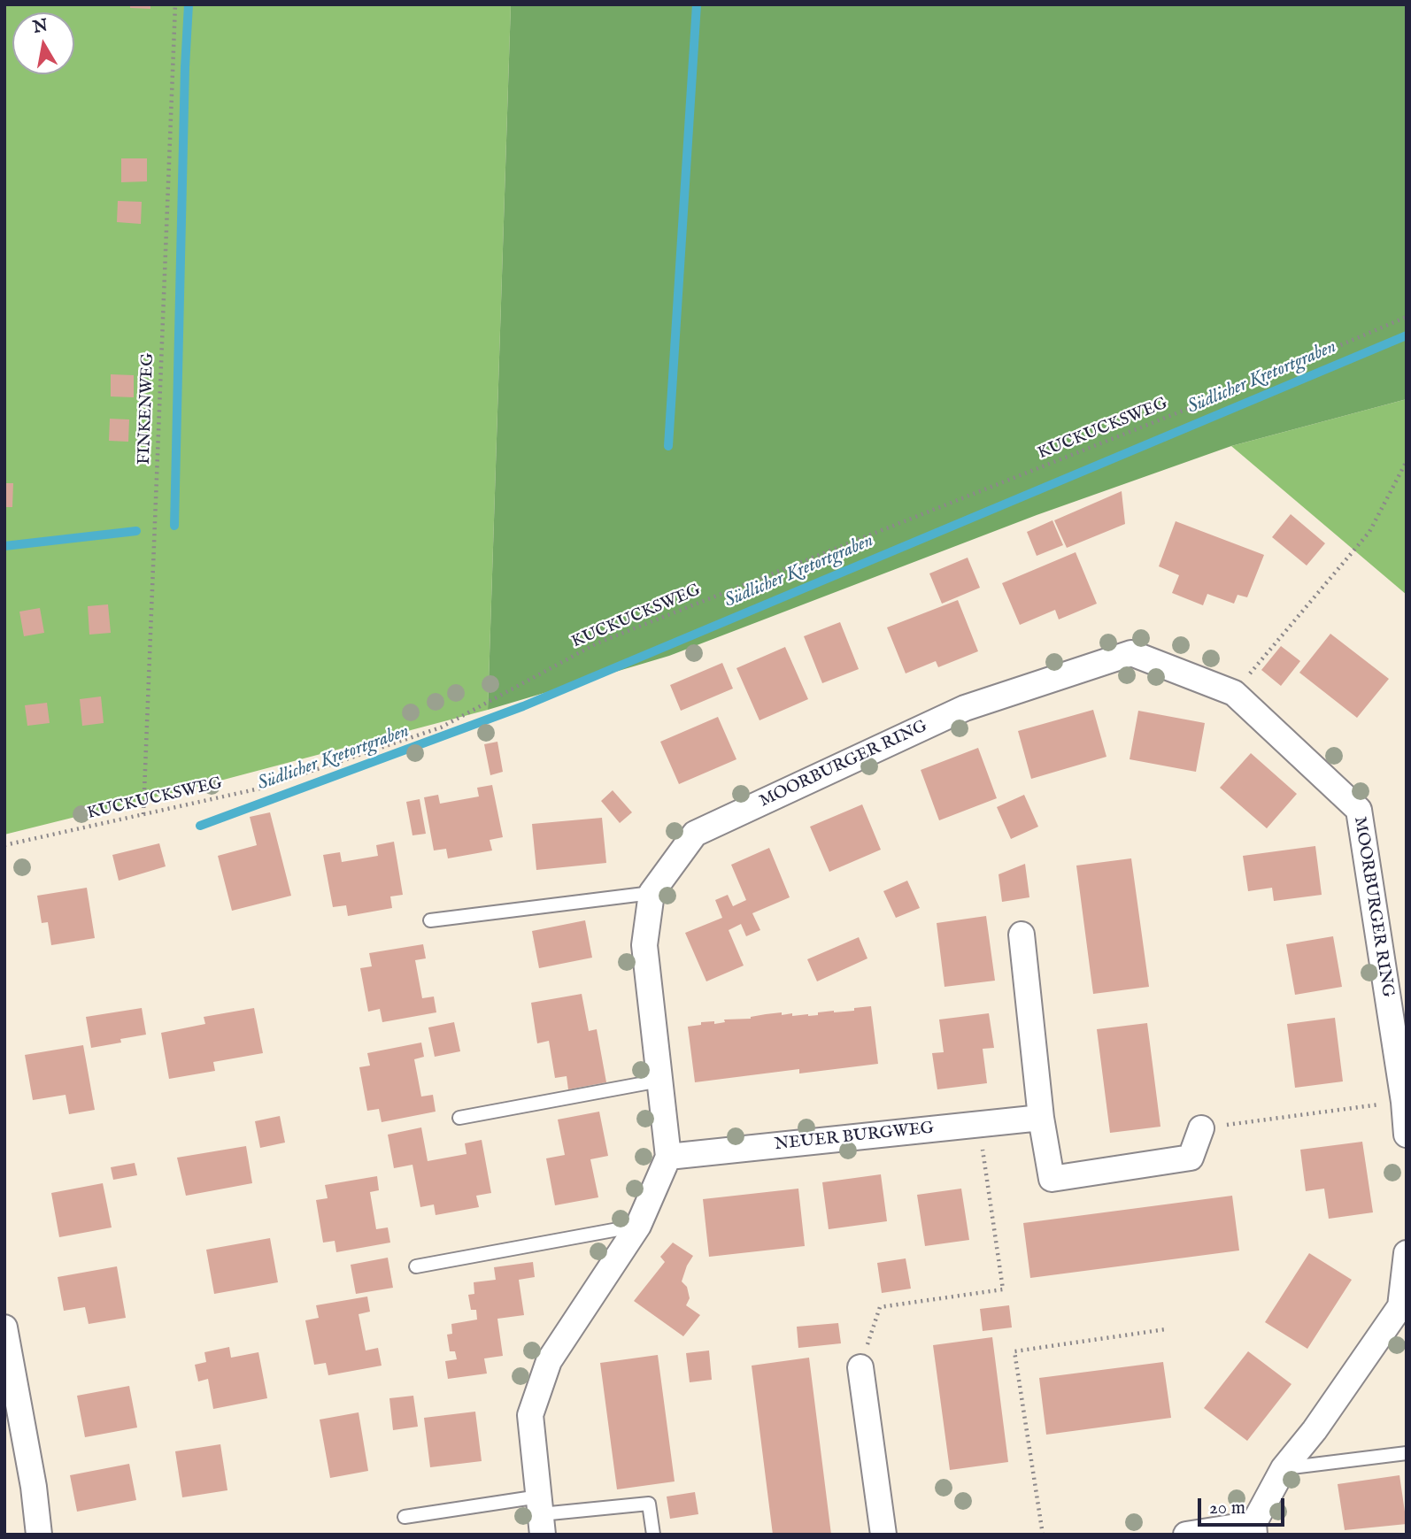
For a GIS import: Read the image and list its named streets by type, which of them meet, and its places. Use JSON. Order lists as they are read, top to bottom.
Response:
{
  "streets": {
    "street": ["MOORBURGER RING", "NEUER BURGWEG"],
    "path": ["FINKENWEG", "KUCKUCKSWEG"]
  },
  "crossings": [
    ["FINKENWEG", "KUCKUCKSWEG"],
    ["MOORBURGER RING", "NEUER BURGWEG"]
  ],
  "water": ["Südlicher Kretortgraben"],
  "scale_bar": "20 m",
  "north": "top"
}
